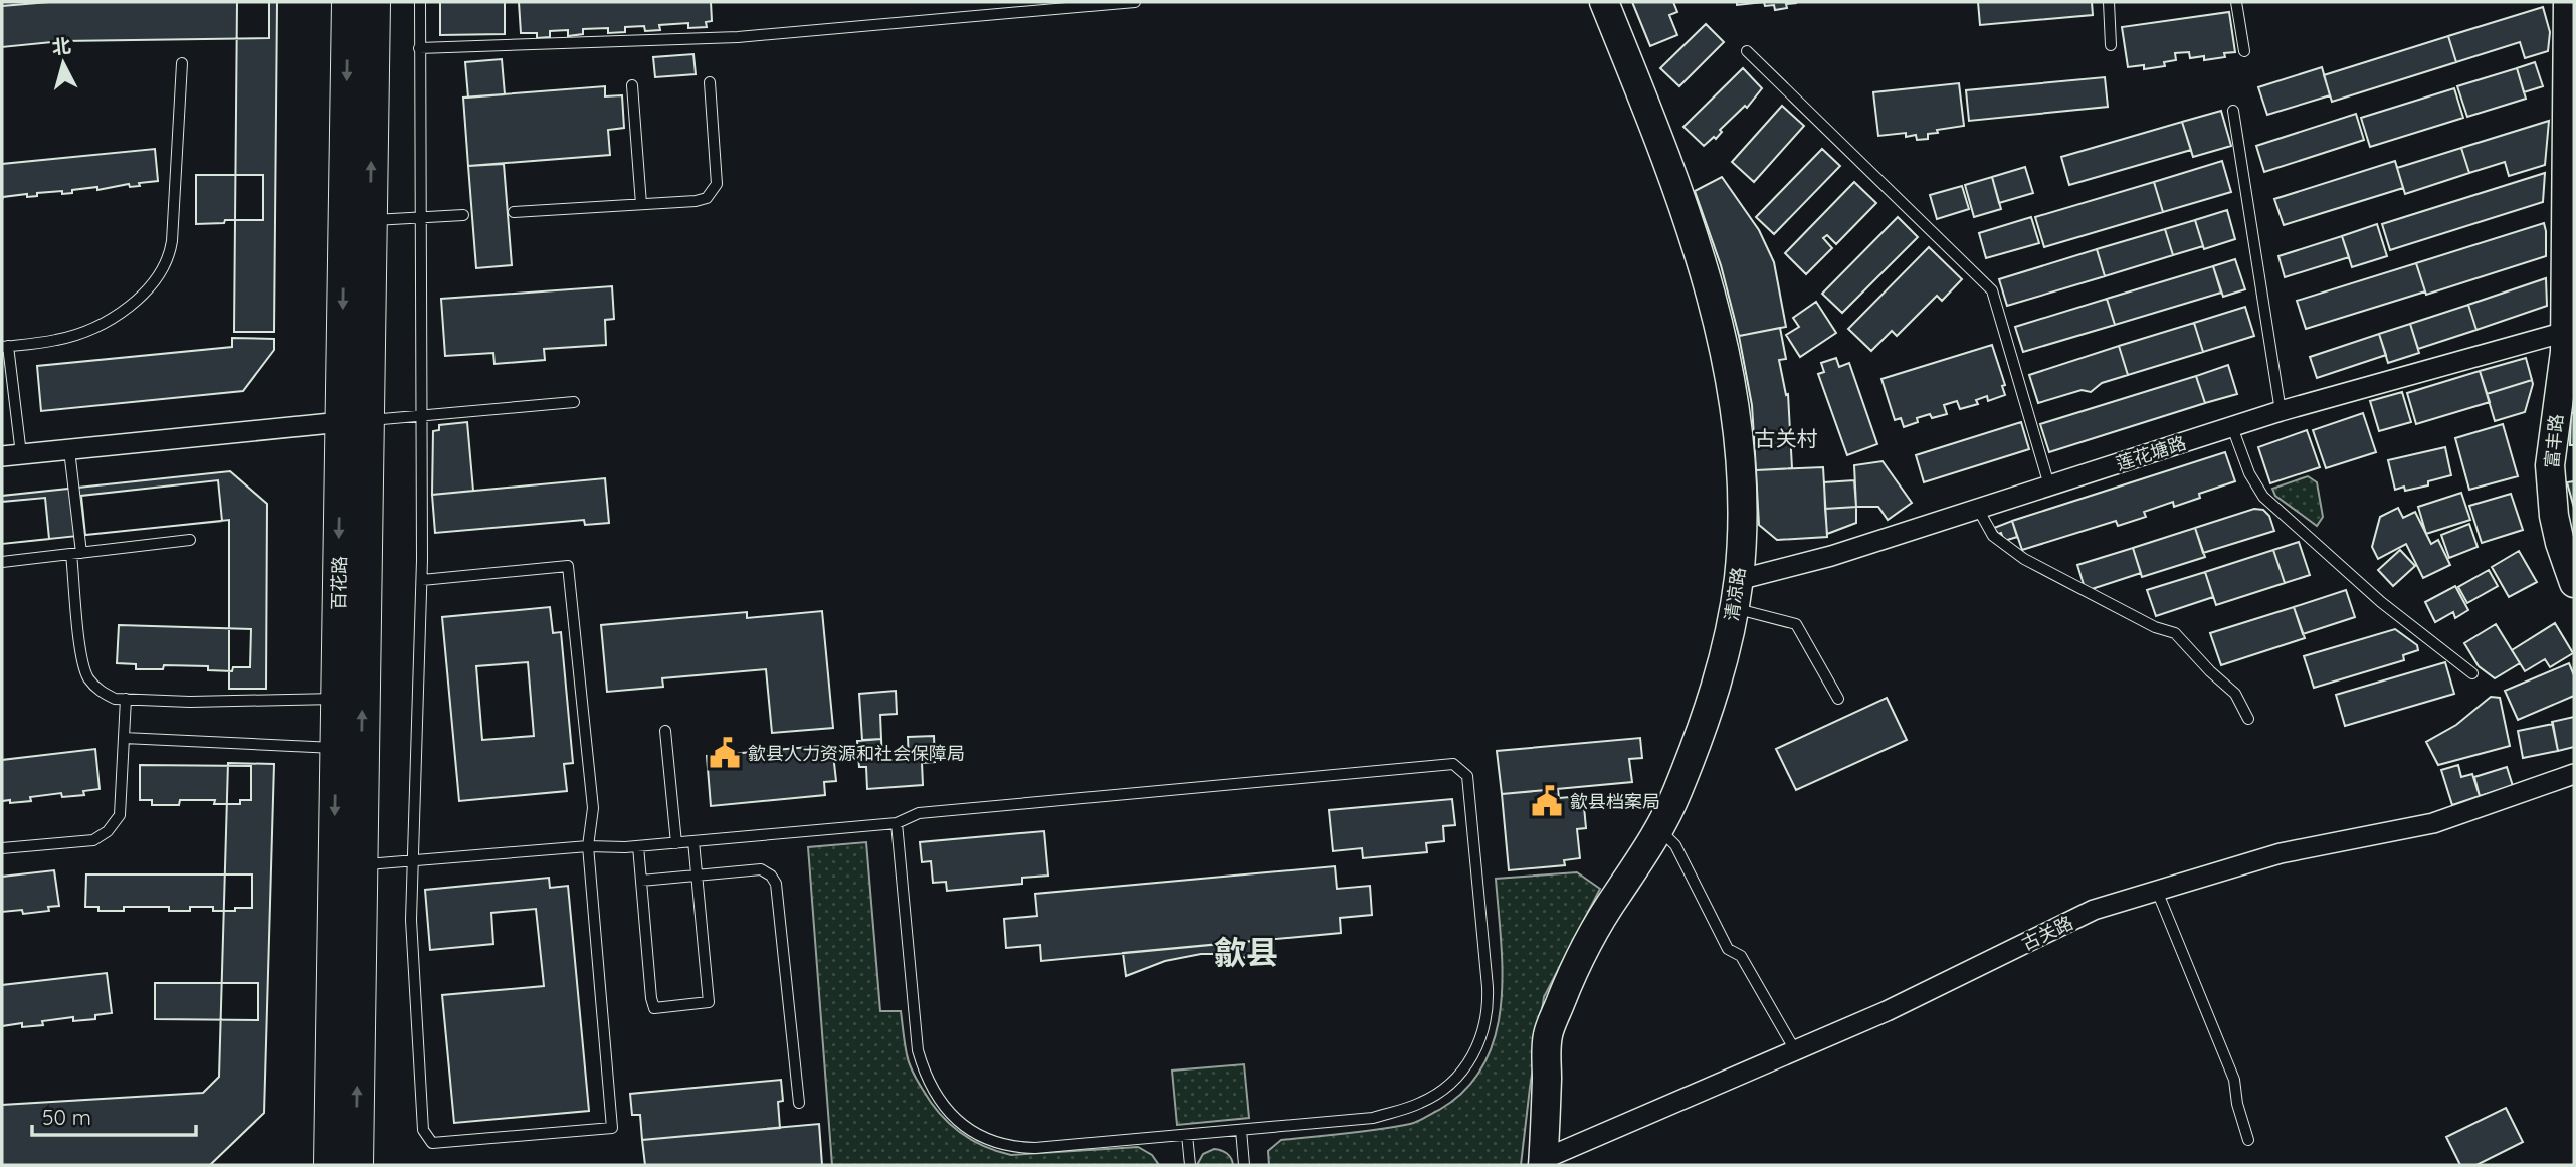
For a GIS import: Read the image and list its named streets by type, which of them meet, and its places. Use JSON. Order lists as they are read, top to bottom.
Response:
{
  "streets": {
    "main road": ["百花路"],
    "street": [
      "富丰路",
      "莲花塘路",
      "清凉路",
      "古关路"
    ]
  },
  "crossings": [
    ["富丰路", "莲花塘路"],
    ["莲花塘路", "清凉路"],
    ["清凉路", "古关路"]
  ],
  "districts": ["古关村", "歙县"],
  "places": {
    "public building": ["歙县人力资源和社会保障局", "歙县档案局"]
  },
  "scale_bar": "50 m",
  "north": "top"
}
